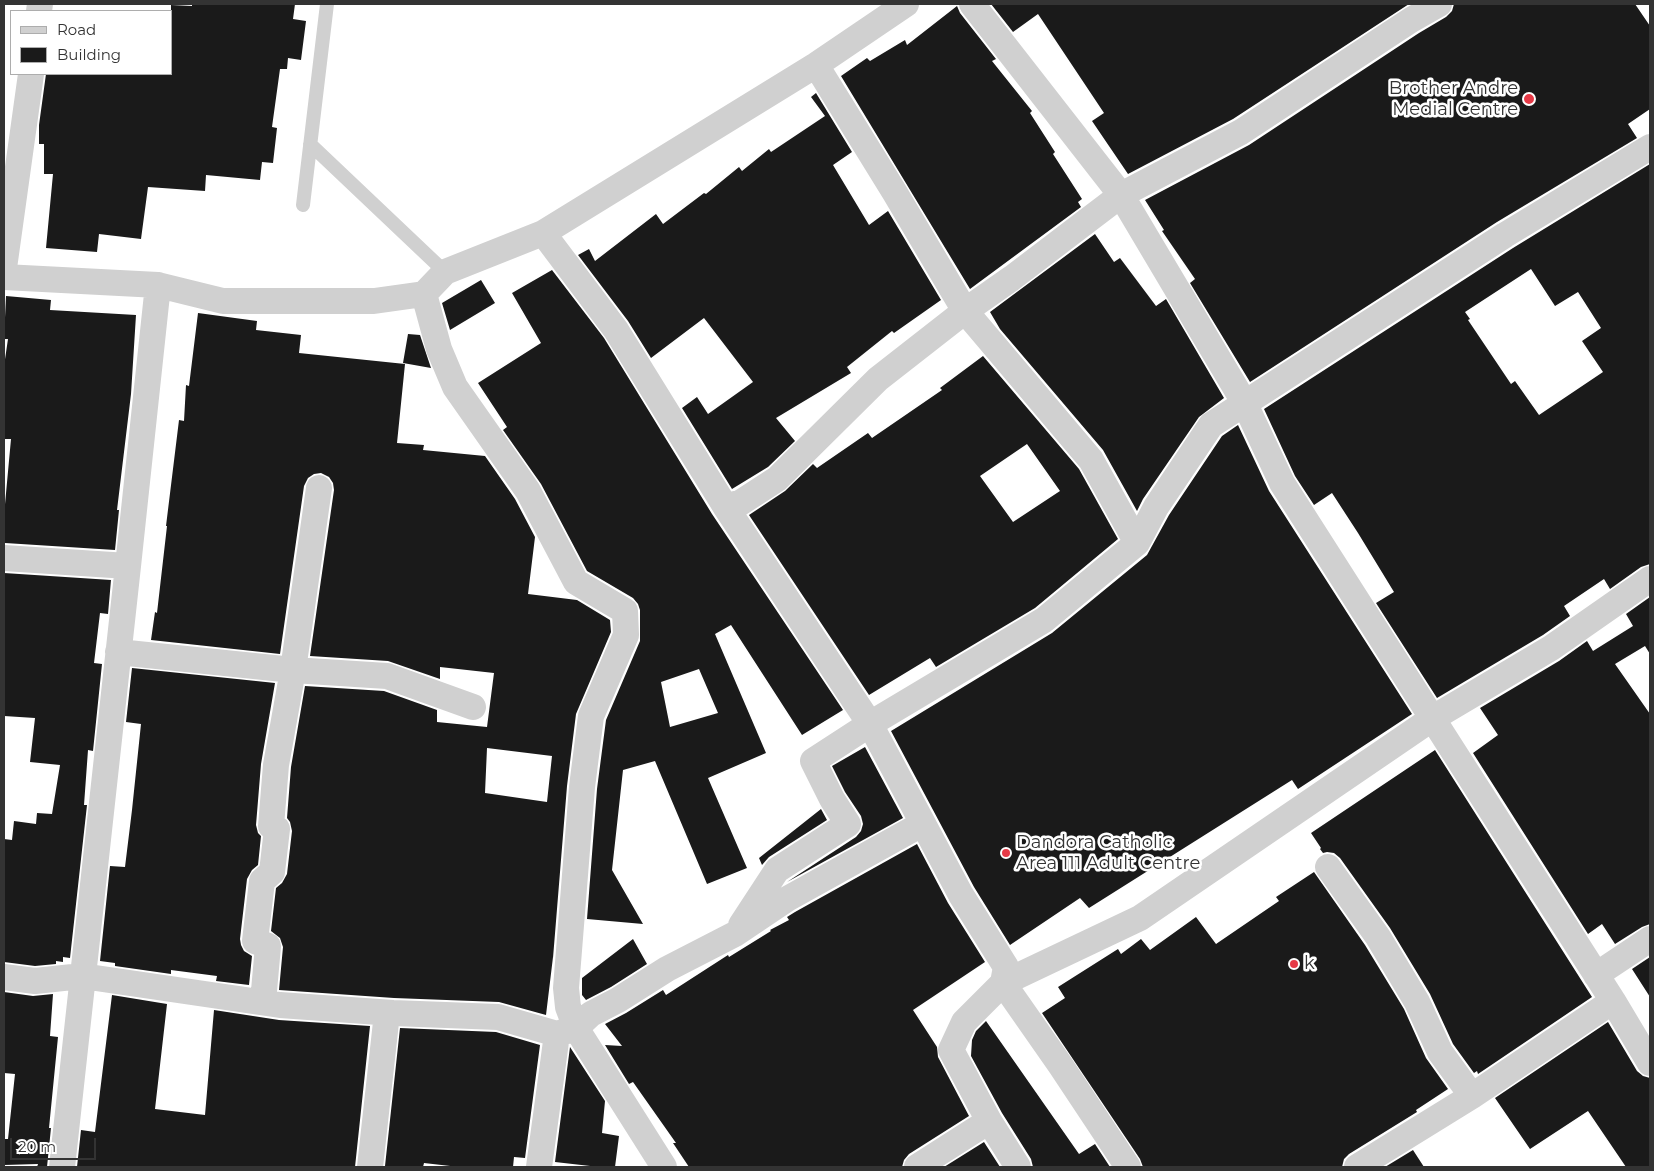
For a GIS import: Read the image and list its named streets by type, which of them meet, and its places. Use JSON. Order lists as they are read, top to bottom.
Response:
{
  "places": ["Brother Andre Medial Centre", "Dandora Catholic Area 111 Adult Centre", "k"],
  "legend": ["Road", "Building"],
  "scale_bar": "20 m"
}
